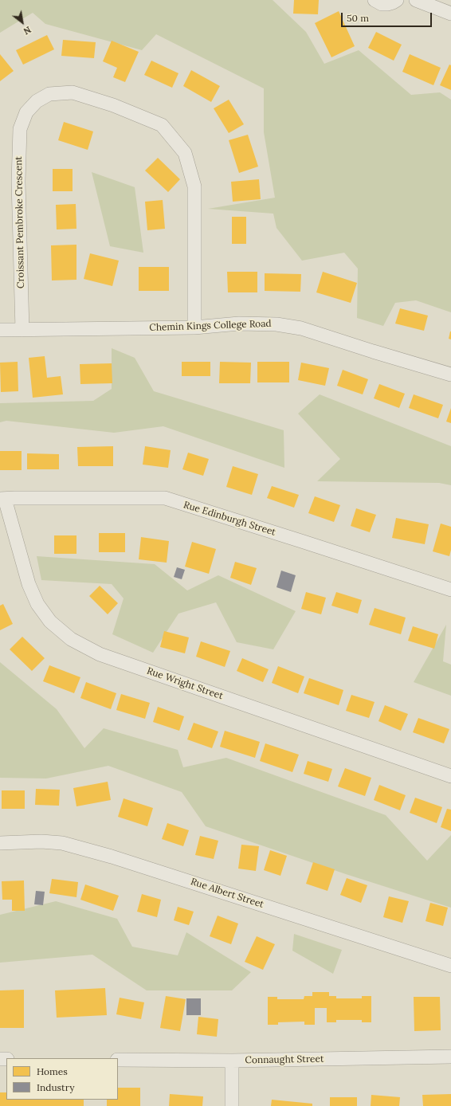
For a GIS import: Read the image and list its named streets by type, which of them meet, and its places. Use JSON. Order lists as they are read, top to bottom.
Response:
{
  "streets": {
    "street": [
      "Croissant Pembroke Crescent",
      "Chemin Kings College Road",
      "Rue Edinburgh Street",
      "Rue Wright Street",
      "Rue Albert Street",
      "Connaught Street"
    ]
  },
  "crossings": [
    ["Croissant Pembroke Crescent", "Chemin Kings College Road"],
    ["Rue Edinburgh Street", "Rue Wright Street"]
  ],
  "legend": ["Homes", "Industry"],
  "scale_bar": "50 m",
  "north": "bottom right"
}
